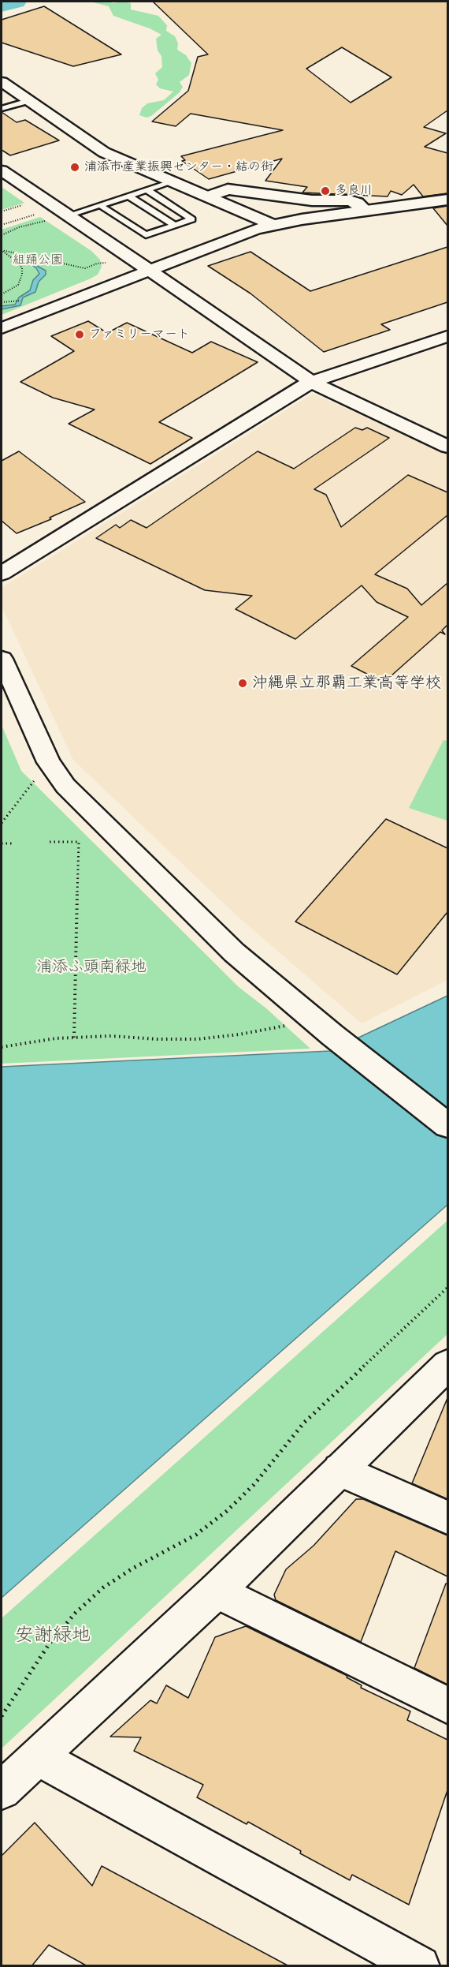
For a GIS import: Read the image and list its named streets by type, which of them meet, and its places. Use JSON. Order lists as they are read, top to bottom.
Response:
{
  "parks": ["組踊公園", "浦添ふ頭南緑地", "安謝緑地"],
  "places": [
    "浦添市産業振興センター・結の街",
    "多良川",
    "ファミリーマート",
    "沖縄県立那覇工業高等学校"
  ]
}
